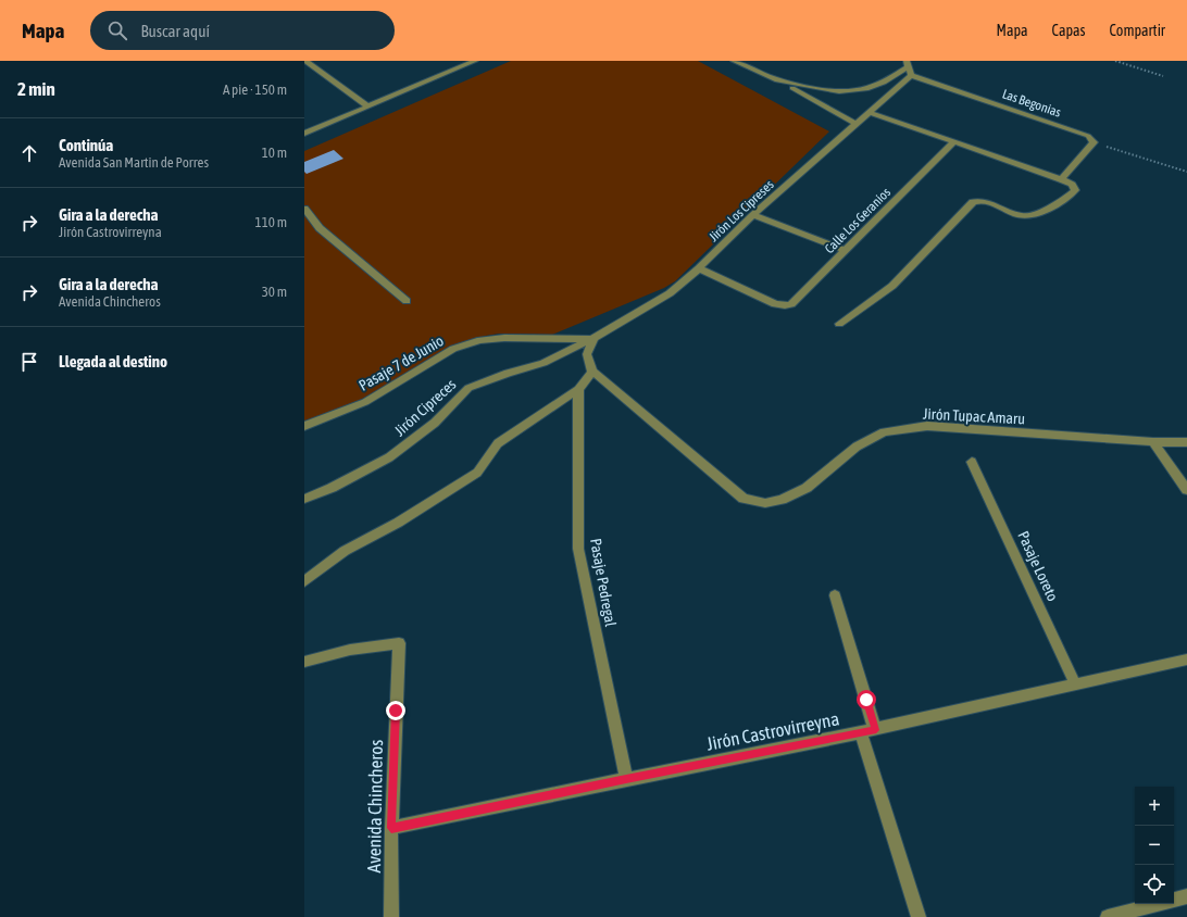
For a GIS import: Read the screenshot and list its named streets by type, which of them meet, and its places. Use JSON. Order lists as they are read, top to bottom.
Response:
{
  "streets": {
    "street": [
      "Las Begonias",
      "Jirón Los Cipreses",
      "Calle Los Geranios",
      "Pasaje 7 de Junio",
      "Jirón Cipreces",
      "Jirón Tupac Amaru",
      "Pasaje Loreto",
      "Pasaje Pedregal",
      "Jirón Castrovirreyna",
      "Avenida Chincheros"
    ]
  },
  "crossings": [
    ["Las Begonias", "Jirón Los Cipreses"],
    ["Jirón Los Cipreses", "Calle Los Geranios"],
    ["Jirón Los Cipreses", "Pasaje 7 de Junio"],
    ["Jirón Los Cipreses", "Jirón Cipreces"],
    ["Pasaje 7 de Junio", "Jirón Cipreces"],
    ["Pasaje Loreto", "Jirón Castrovirreyna"],
    ["Pasaje Pedregal", "Jirón Castrovirreyna"],
    ["Jirón Castrovirreyna", "Avenida Chincheros"]
  ],
  "page": {
    "header": "Mapa",
    "search": "Buscar aquí",
    "nav": ["Mapa", "Capas", "Compartir"],
    "heading": ["2 min", "A pie · 150 m"],
    "list": [
      ["Continúa", "Avenida San Martin de Porres", "10 m"],
      ["Gira a la derecha", "Jirón Castrovirreyna", "110 m"],
      ["Gira a la derecha", "Avenida Chincheros", "30 m"],
      "Llegada al destino"
    ],
    "map_buttons": ["+", "−"]
  }
}
